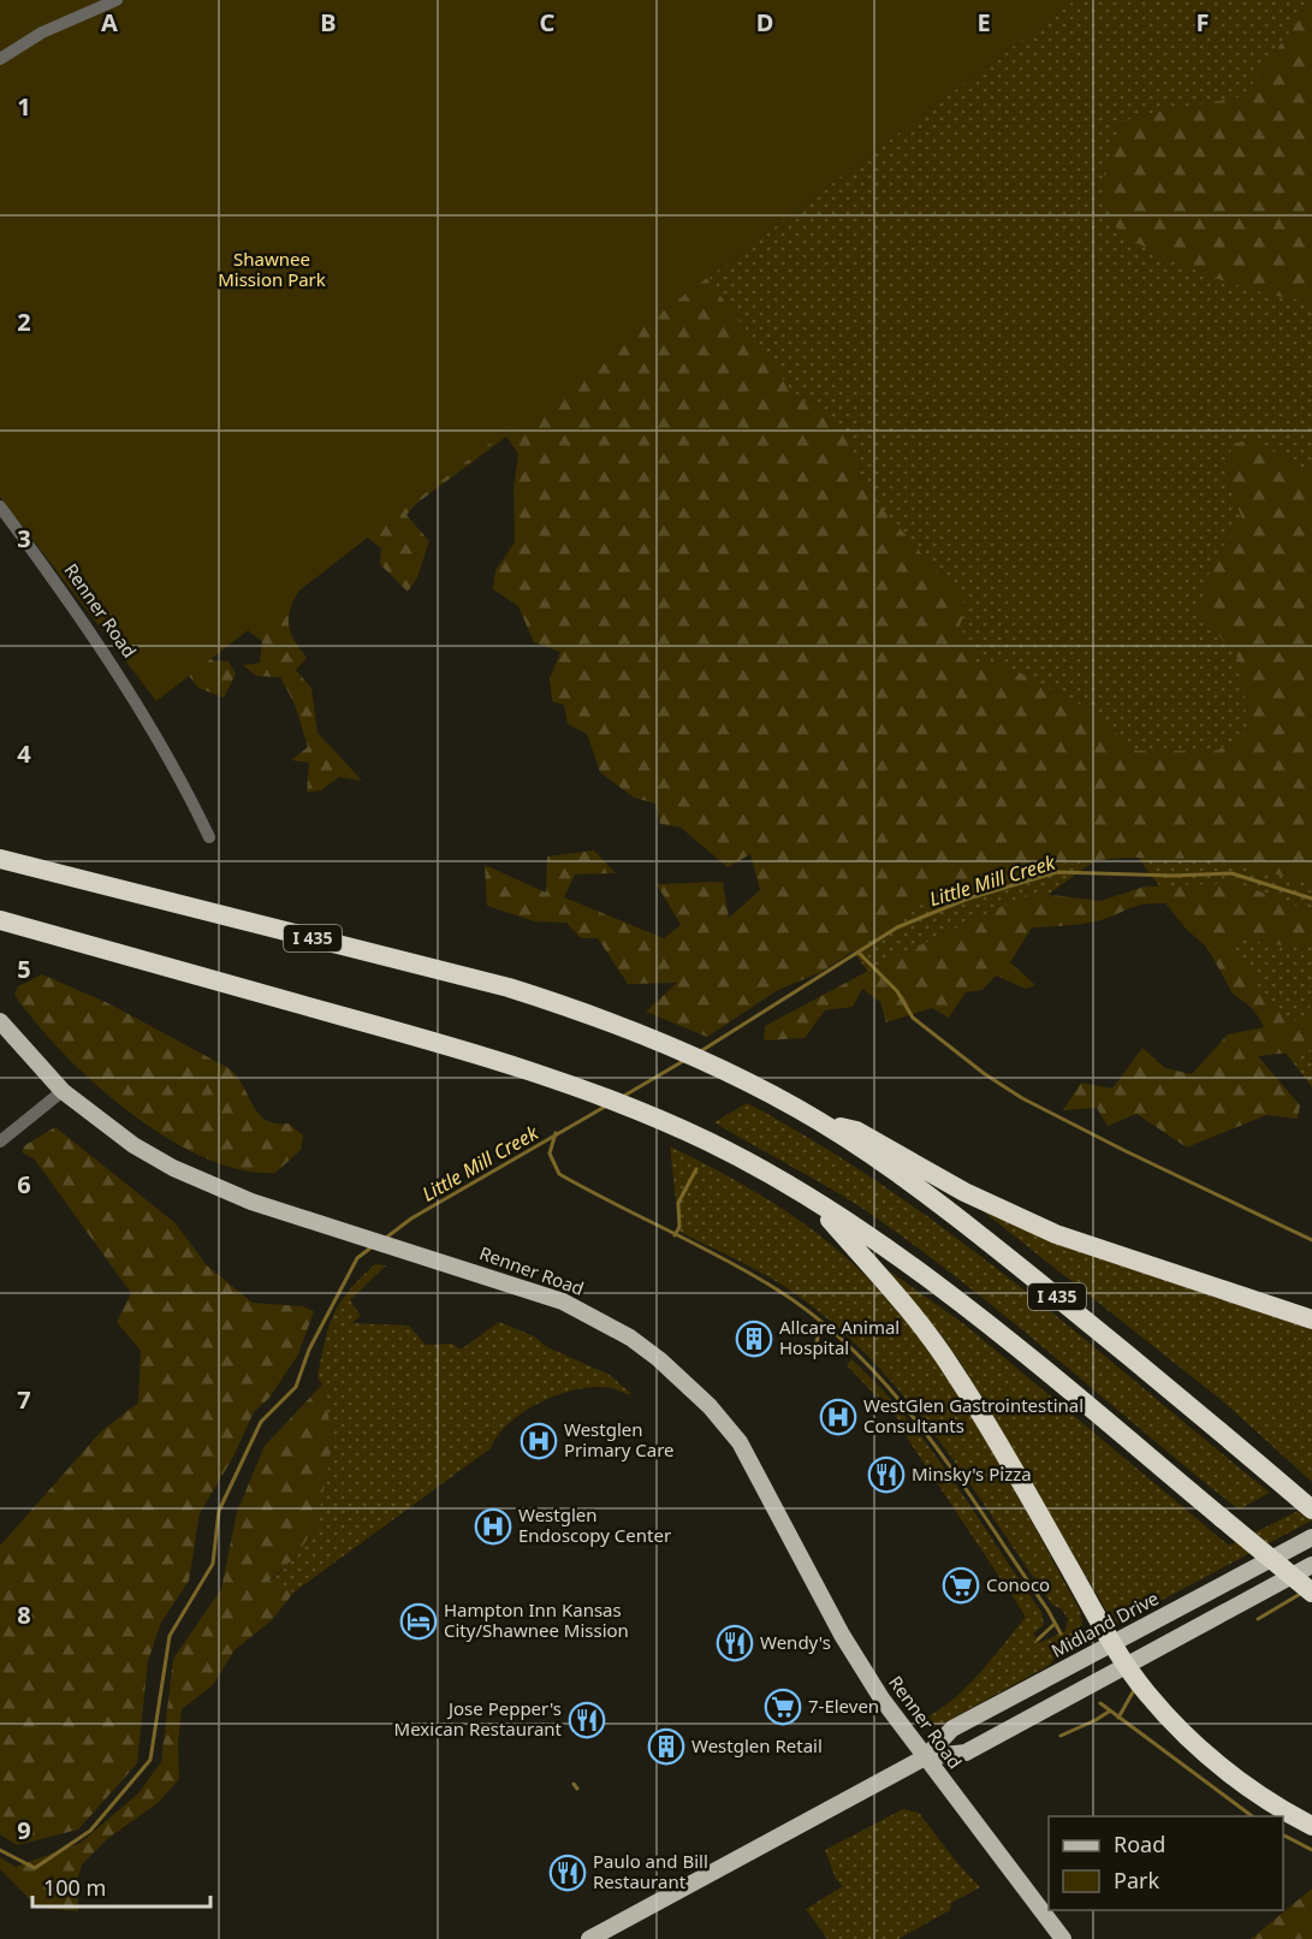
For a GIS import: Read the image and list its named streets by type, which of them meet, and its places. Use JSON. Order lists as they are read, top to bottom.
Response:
{
  "streets": {
    "highway": ["I 435"],
    "main road": ["Renner Road", "Midland Drive"]
  },
  "crossings": [
    ["Renner Road", "Midland Drive"]
  ],
  "water": ["Little Mill Creek"],
  "parks": ["Shawnee Mission Park"],
  "places": {
    "building": ["Allcare Animal Hospital", "Westglen Retail"],
    "hospital": ["WestGlen Gastrointestinal Consultants", "Westglen Primary Care", "Westglen Endoscopy Center"],
    "restaurant": [
      "Minsky's Pizza",
      "Wendy's",
      "Jose Pepper's Mexican Restaurant",
      "Paulo and Bill Restaurant"
    ],
    "supermarket": ["Conoco", "7-Eleven"],
    "hotel": ["Hampton Inn Kansas City/Shawnee Mission"]
  },
  "legend": ["Road", "Park"],
  "scale_bar": "100 m",
  "grid": {
    "columns": [
      "A",
      "B",
      "C",
      "D",
      "E",
      "F"
    ],
    "rows": [
      "1",
      "2",
      "3",
      "4",
      "5",
      "6",
      "7",
      "8",
      "9"
    ]
  }
}
